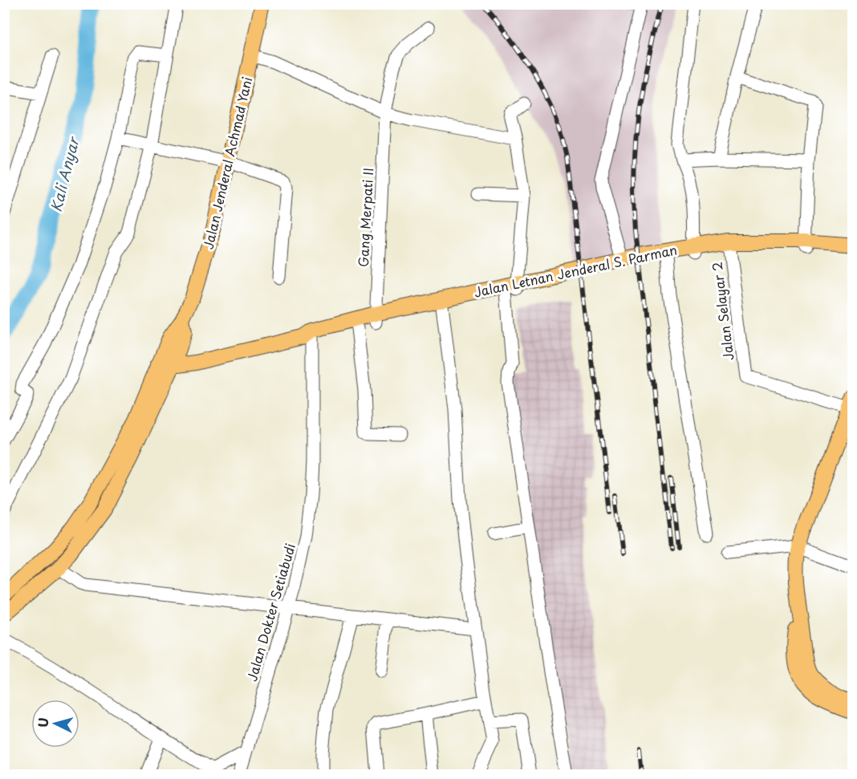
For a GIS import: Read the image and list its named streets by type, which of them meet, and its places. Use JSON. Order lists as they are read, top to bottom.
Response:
{
  "streets": {
    "main road": ["Jalan Jenderal Achmad Yani", "Jalan Letnan Jenderal S. Parman"],
    "street": ["Gang Merpati II", "Jalan Selayar 2", "Jalan Dokter Setiabudi"]
  },
  "crossings": [
    ["Jalan Jenderal Achmad Yani", "Jalan Letnan Jenderal S. Parman"],
    ["Gang Merpati II", "Jalan Letnan Jenderal S. Parman"],
    ["Jalan Letnan Jenderal S. Parman", "Jalan Selayar 2"],
    ["Jalan Letnan Jenderal S. Parman", "Jalan Dokter Setiabudi"]
  ],
  "water": ["Kali Anyar"],
  "north": "left"
}
